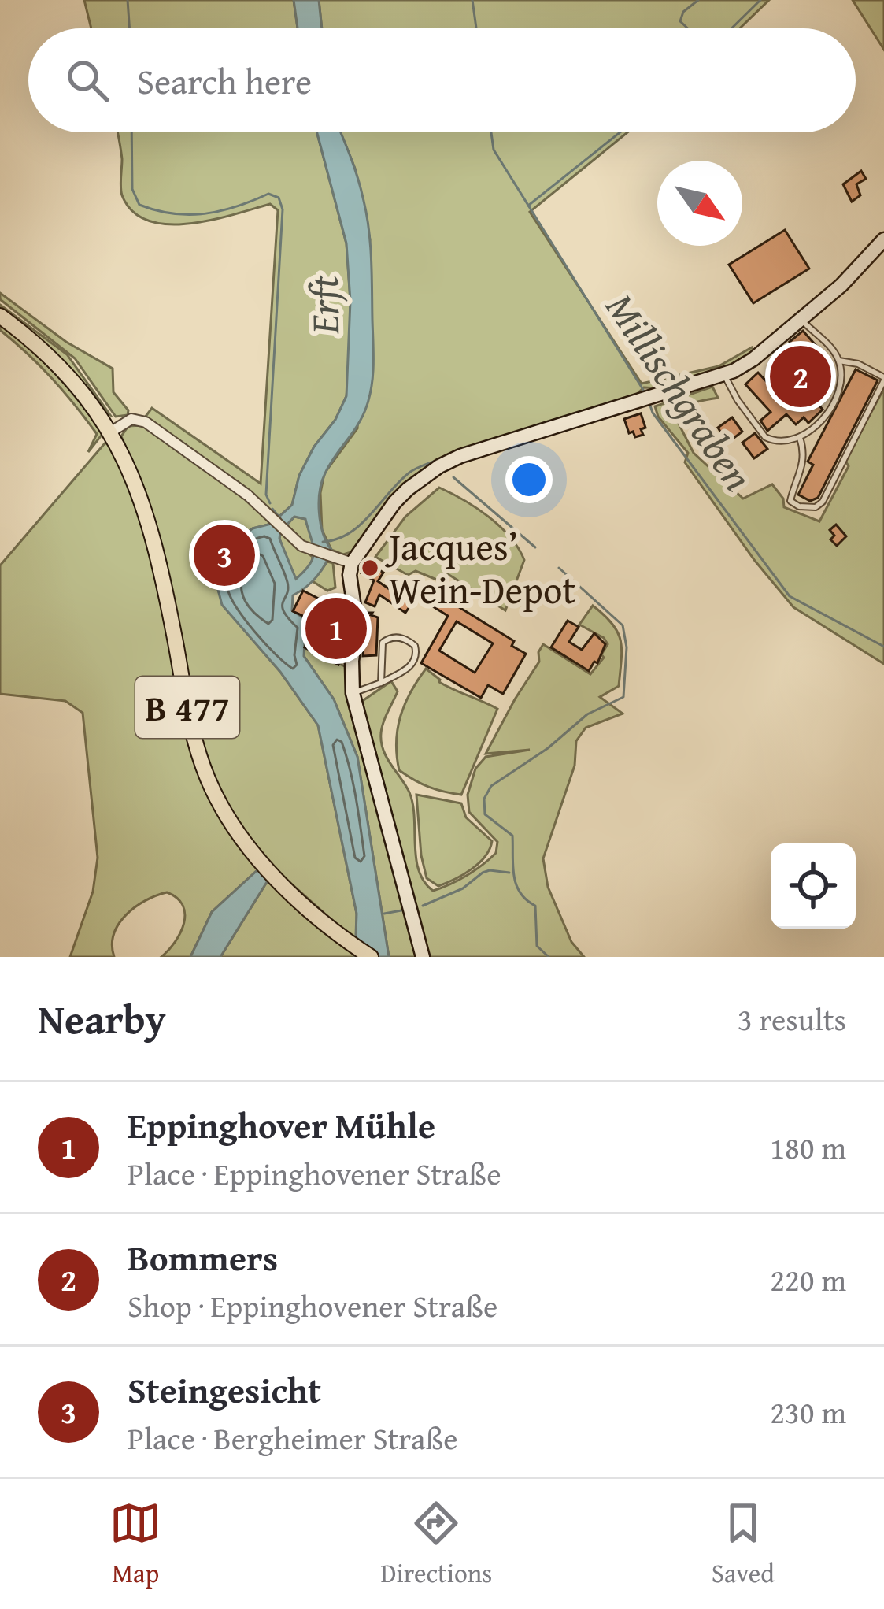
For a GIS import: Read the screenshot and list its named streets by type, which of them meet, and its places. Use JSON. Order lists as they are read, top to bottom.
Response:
{
  "streets": {
    "main road": ["B 477"]
  },
  "water": ["Erft", "Millischgraben"],
  "places": ["Jacques’ Wein-Depot"],
  "north": "bottom right",
  "page": {
    "search": "Search here",
    "pins": ["2", "3", "1"],
    "heading": ["Nearby", "3 results"],
    "list": [
      {
        "mark": "1",
        "name": "Eppinghover Mühle",
        "note": "Place · Eppinghovener Straße",
        "value": "180 m"
      },
      {
        "mark": "2",
        "name": "Bommers",
        "note": "Shop · Eppinghovener Straße",
        "value": "220 m"
      },
      {
        "mark": "3",
        "name": "Steingesicht",
        "note": "Place · Bergheimer Straße",
        "value": "230 m"
      }
    ],
    "nav": ["Map", "Directions", "Saved"]
  }
}
